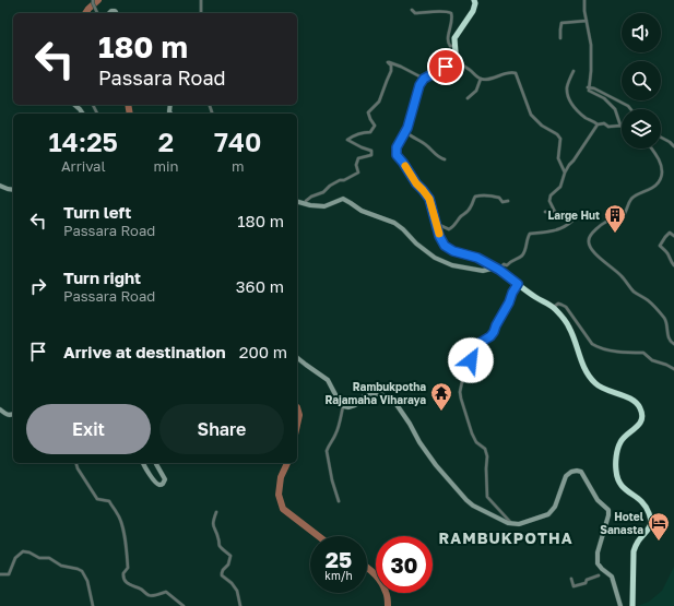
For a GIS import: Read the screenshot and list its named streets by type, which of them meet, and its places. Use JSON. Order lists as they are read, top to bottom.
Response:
{
  "districts": ["RAMBUKPOTHA"],
  "places": {
    "building": ["Large Hut"],
    "temple": ["Rambukpotha Rajamaha Viharaya"],
    "hotel": ["Hotel Sanasta"]
  },
  "page": {
    "turn": ["180 m", "Passara Road"],
    "eta": [
      "14:25",
      "Arrival",
      "2",
      "min",
      "740",
      "m"
    ],
    "list": [
      {
        "name": "Turn left",
        "note": "Passara Road",
        "value": "180 m"
      },
      {
        "name": "Turn right",
        "note": "Passara Road",
        "value": "360 m"
      },
      {
        "name": "Arrive at destination",
        "value": "200 m"
      }
    ],
    "buttons": ["Exit", "Share"],
    "speed": "25 km/h",
    "limit": "30"
  }
}
